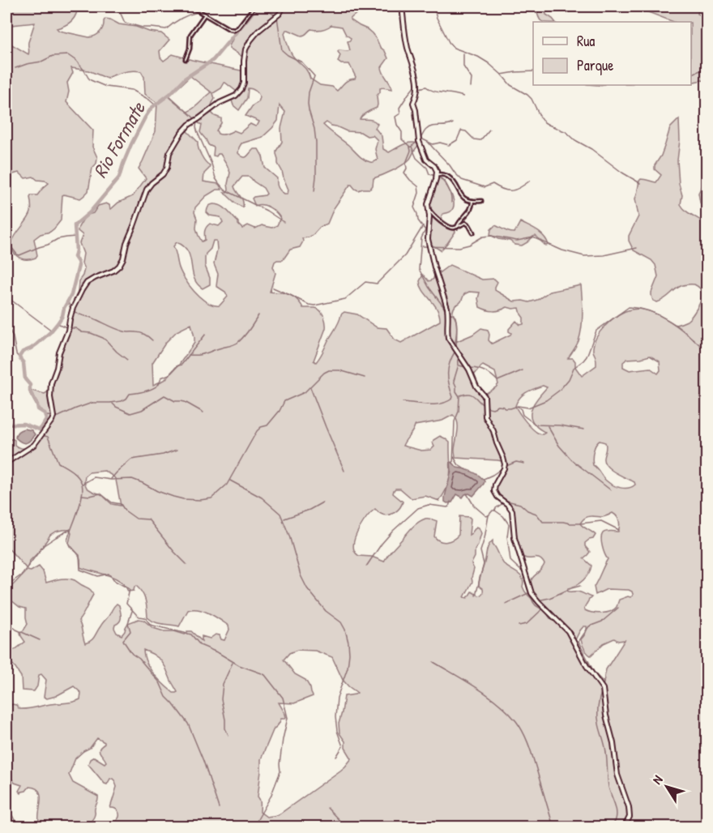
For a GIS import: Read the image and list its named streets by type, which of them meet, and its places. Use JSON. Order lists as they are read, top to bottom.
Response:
{
  "water": ["Rio Formate"],
  "legend": ["Rua", "Parque"],
  "north": "top left"
}
